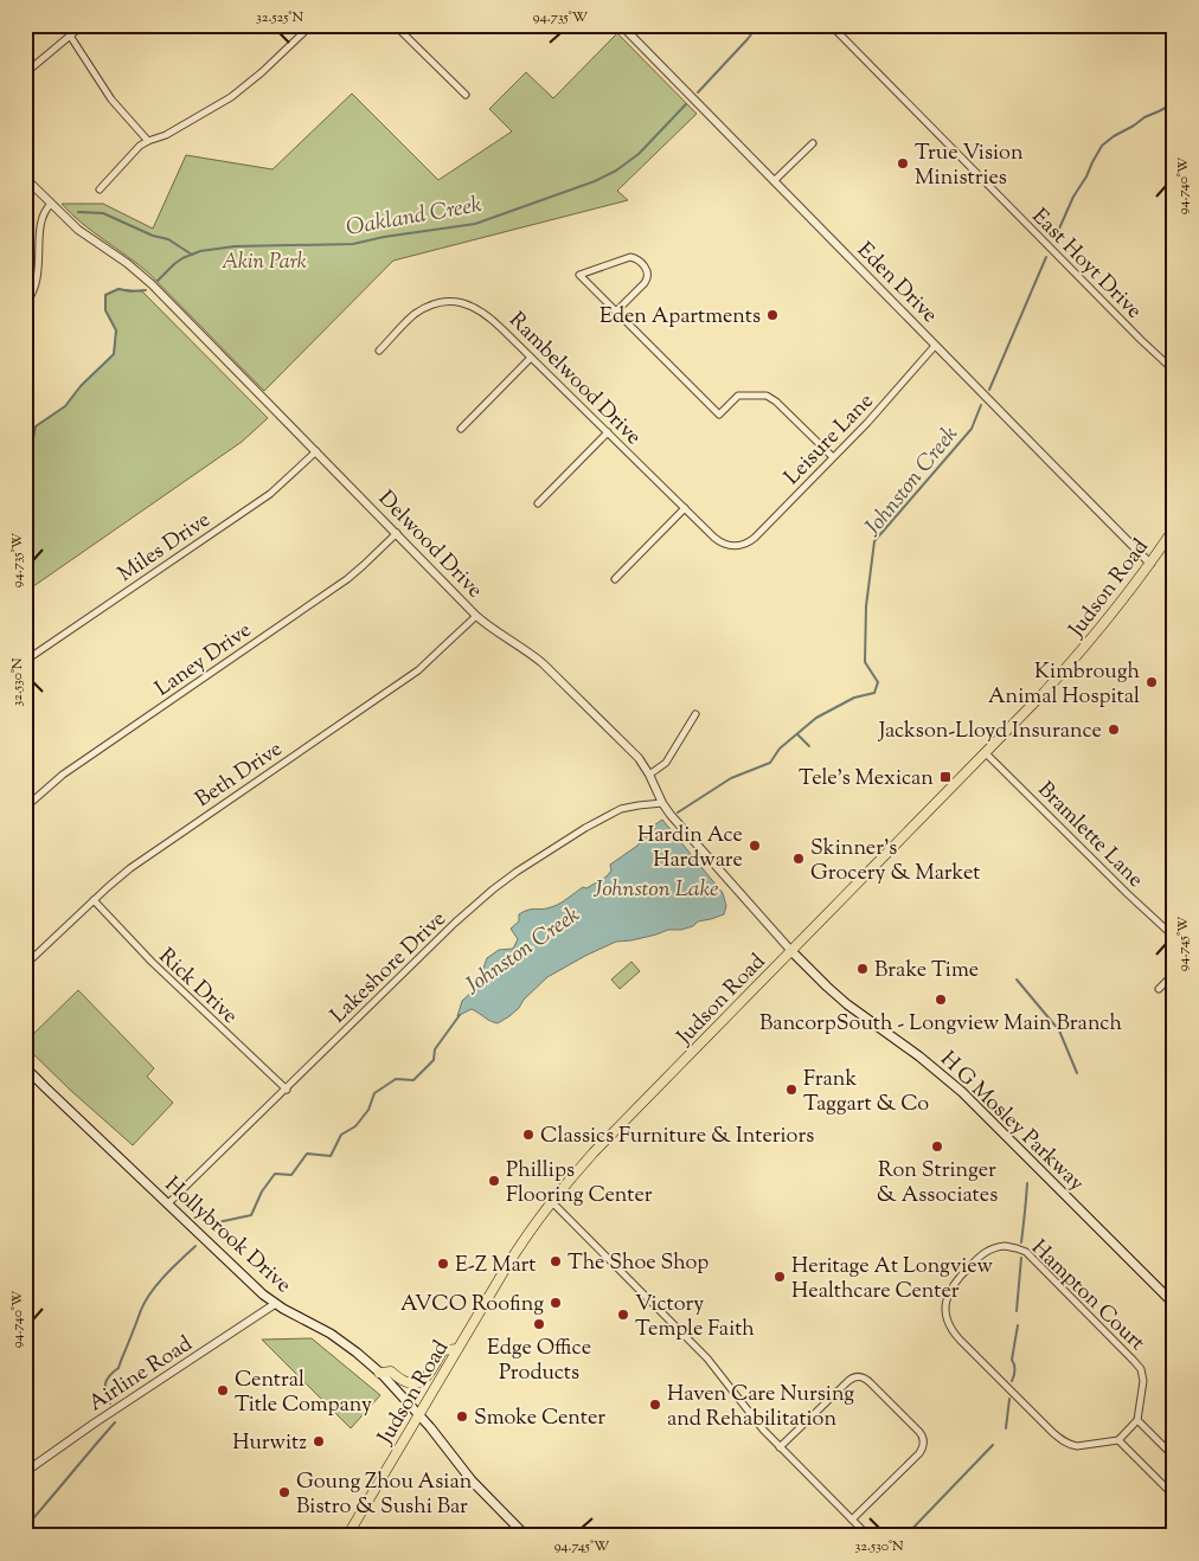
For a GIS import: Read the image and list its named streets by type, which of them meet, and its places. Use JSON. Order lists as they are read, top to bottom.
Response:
{
  "streets": {
    "main road": ["Judson Road", "H G Mosley Parkway", "Hollybrook Drive"],
    "street": [
      "East Hoyt Drive",
      "Eden Drive",
      "Rambelwood Drive",
      "Leisure Lane",
      "Delwood Drive",
      "Miles Drive",
      "Laney Drive",
      "Beth Drive",
      "Bramlette Lane",
      "Lakeshore Drive",
      "Rick Drive",
      "Hampton Court",
      "Airline Road"
    ]
  },
  "crossings": [
    ["Eden Drive", "Leisure Lane"],
    ["Eden Drive", "Judson Road"],
    ["Rambelwood Drive", "Leisure Lane"],
    ["Delwood Drive", "Miles Drive"],
    ["Delwood Drive", "Judson Road"],
    ["Delwood Drive", "Laney Drive"],
    ["Delwood Drive", "Beth Drive"],
    ["Delwood Drive", "Lakeshore Drive"],
    ["Delwood Drive", "H G Mosley Parkway"],
    ["Judson Road", "Bramlette Lane"],
    ["Judson Road", "H G Mosley Parkway"],
    ["Judson Road", "Hollybrook Drive"],
    ["Beth Drive", "Rick Drive"],
    ["Lakeshore Drive", "Rick Drive"],
    ["Lakeshore Drive", "Hollybrook Drive"],
    ["Hollybrook Drive", "Airline Road"]
  ],
  "water": ["Oakland Creek", "Johnston Creek", "Johnston Lake"],
  "parks": ["Akin Park"],
  "places": {
    "other": [
      "True Vision Ministries",
      "Eden Apartments",
      "Kimbrough Animal Hospital",
      "Jackson-Lloyd Insurance",
      "Hardin Ace Hardware",
      "Skinner's Grocery & Market",
      "Brake Time",
      "BancorpSouth - Longview Main Branch",
      "Frank Taggart & Co",
      "Classics Furniture & Interiors",
      "Ron Stringer & Associates",
      "Phillips Flooring Center",
      "The Shoe Shop",
      "E-Z Mart",
      "Heritage At Longview Healthcare Center",
      "AVCO Roofing",
      "Victory Temple Faith",
      "Edge Office Products",
      "Central Title Company",
      "Haven Care Nursing and Rehabilitation",
      "Smoke Center",
      "Hurwitz",
      "Goung Zhou Asian Bistro & Sushi Bar"
    ],
    "transit": ["Tele's Mexican"]
  },
  "coordinates": [
    "32.525°N",
    "94.735°W",
    "94.740°W",
    "32.530°N",
    "94.745°W"
  ]
}
